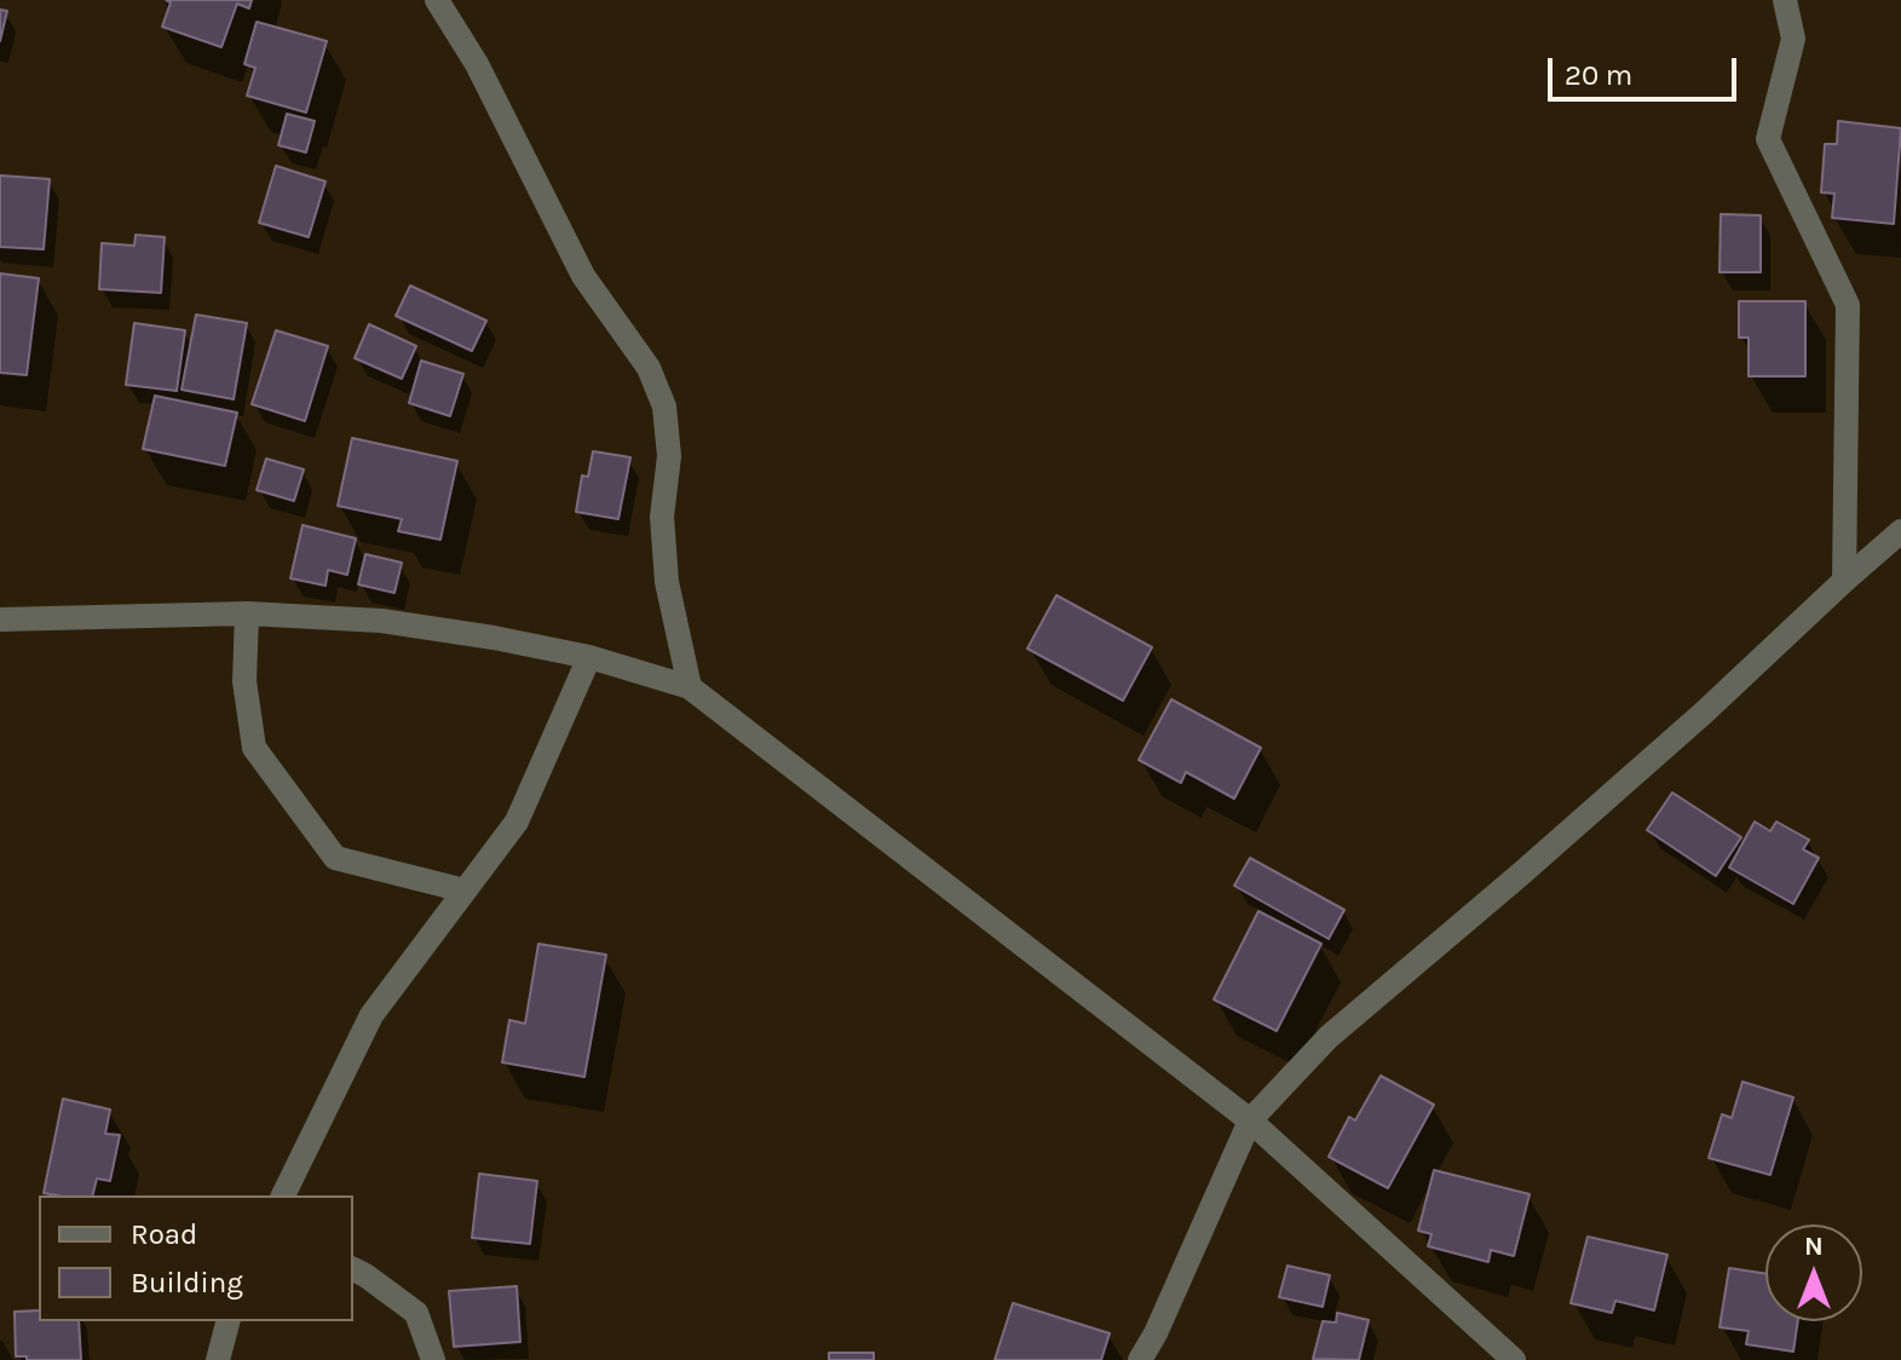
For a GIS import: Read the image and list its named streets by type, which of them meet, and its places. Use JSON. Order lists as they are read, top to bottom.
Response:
{
  "legend": ["Road", "Building"],
  "scale_bar": "20 m",
  "north": "top"
}
